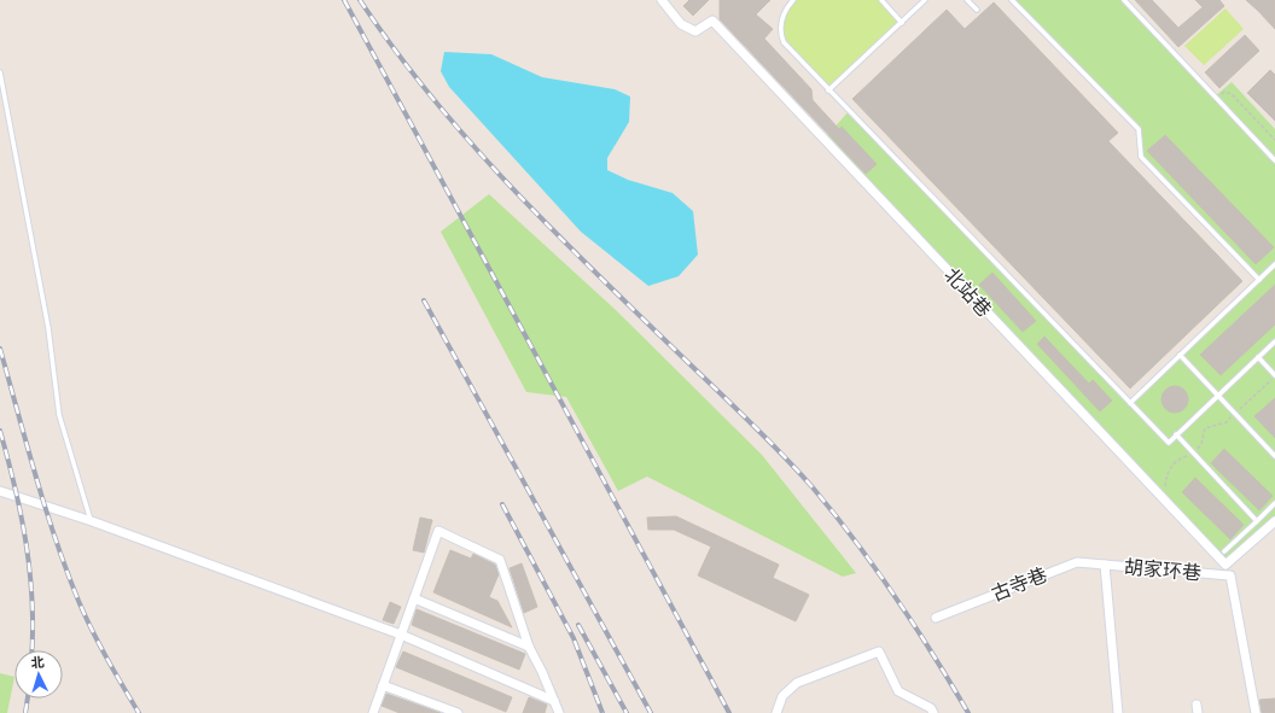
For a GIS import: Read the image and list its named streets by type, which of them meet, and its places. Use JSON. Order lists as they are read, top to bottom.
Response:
{
  "streets": {
    "street": ["北站巷", "胡家环巷", "古寺巷"]
  },
  "crossings": [
    ["胡家环巷", "古寺巷"]
  ],
  "north": "top"
}
